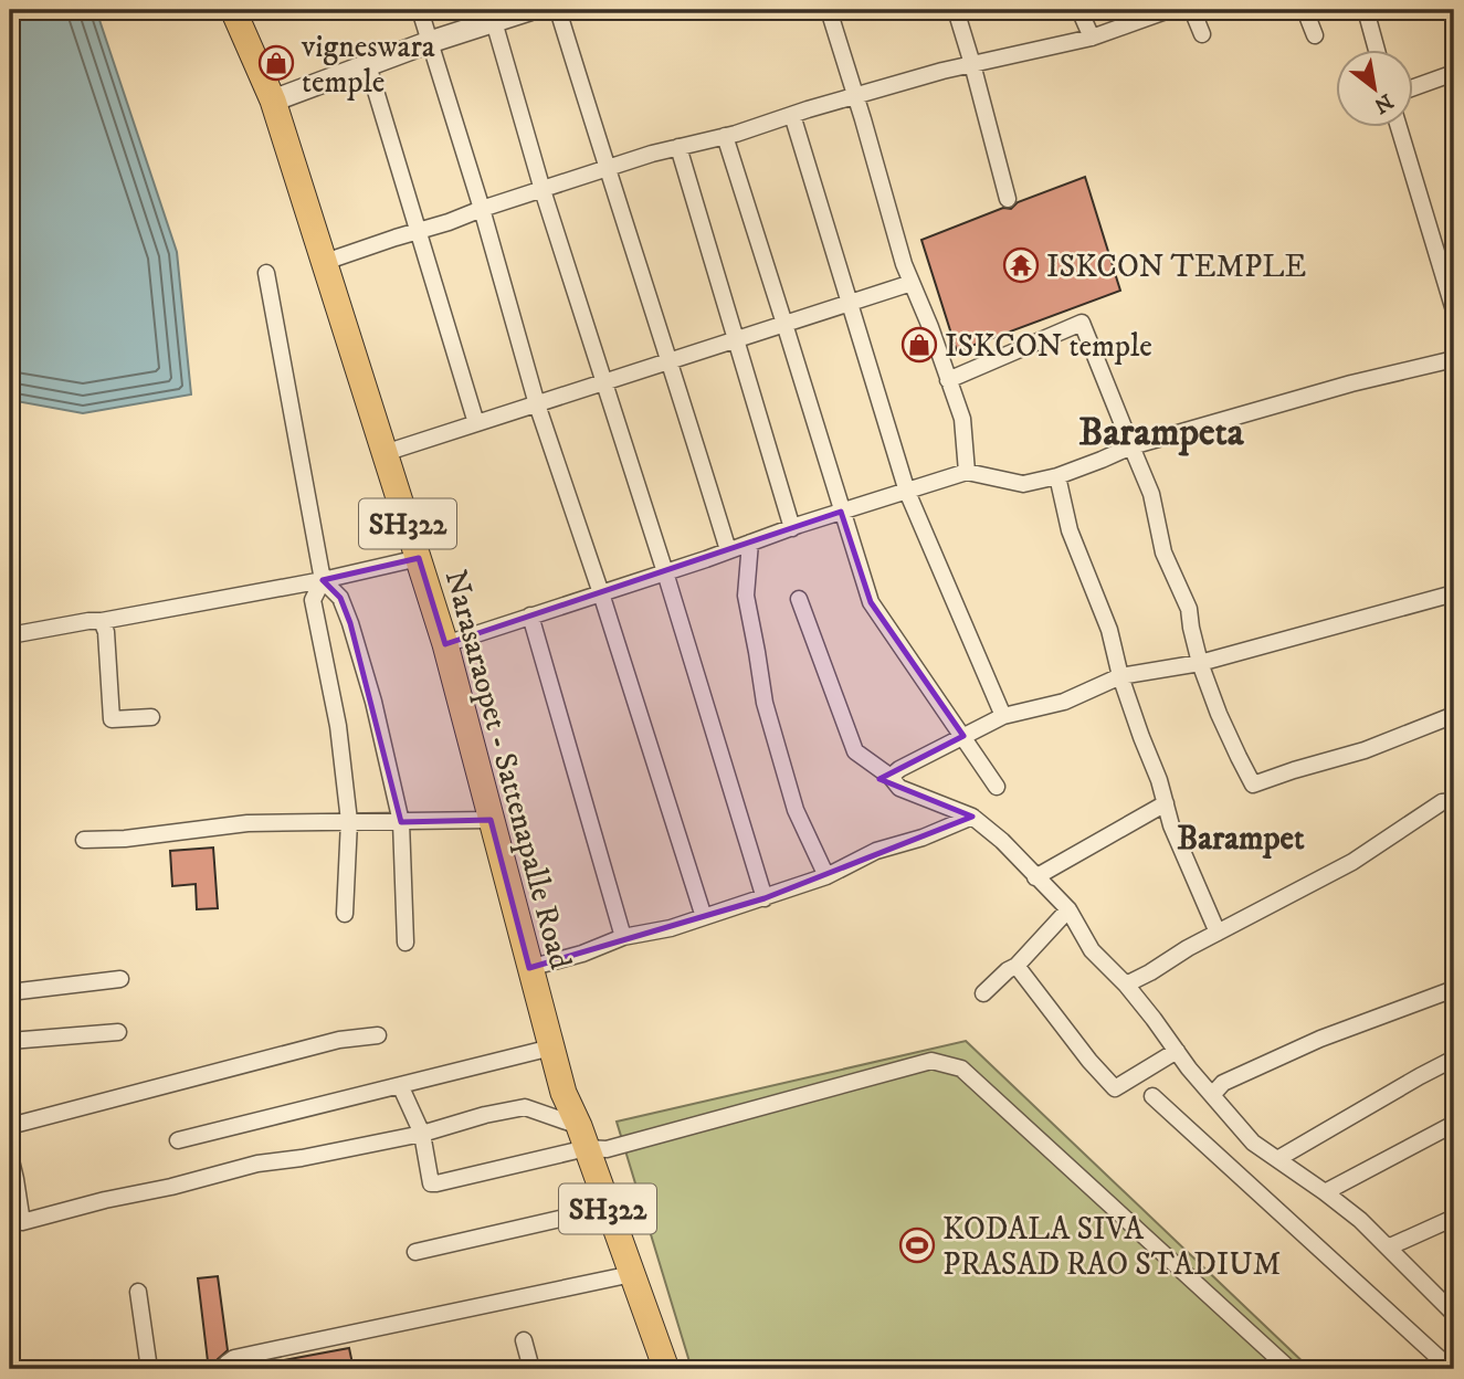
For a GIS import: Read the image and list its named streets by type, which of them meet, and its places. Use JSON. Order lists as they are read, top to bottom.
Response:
{
  "streets": {
    "main road": ["SH322", "Narasaraopet - Sattenapalle Road"]
  },
  "districts": ["Barampeta", "Barampet"],
  "places": {
    "shop": ["vigneswara temple", "ISKCON temple"],
    "temple": ["ISKCON TEMPLE"],
    "sports": ["KODALA SIVA PRASAD RAO STADIUM"]
  },
  "north": "bottom right"
}
